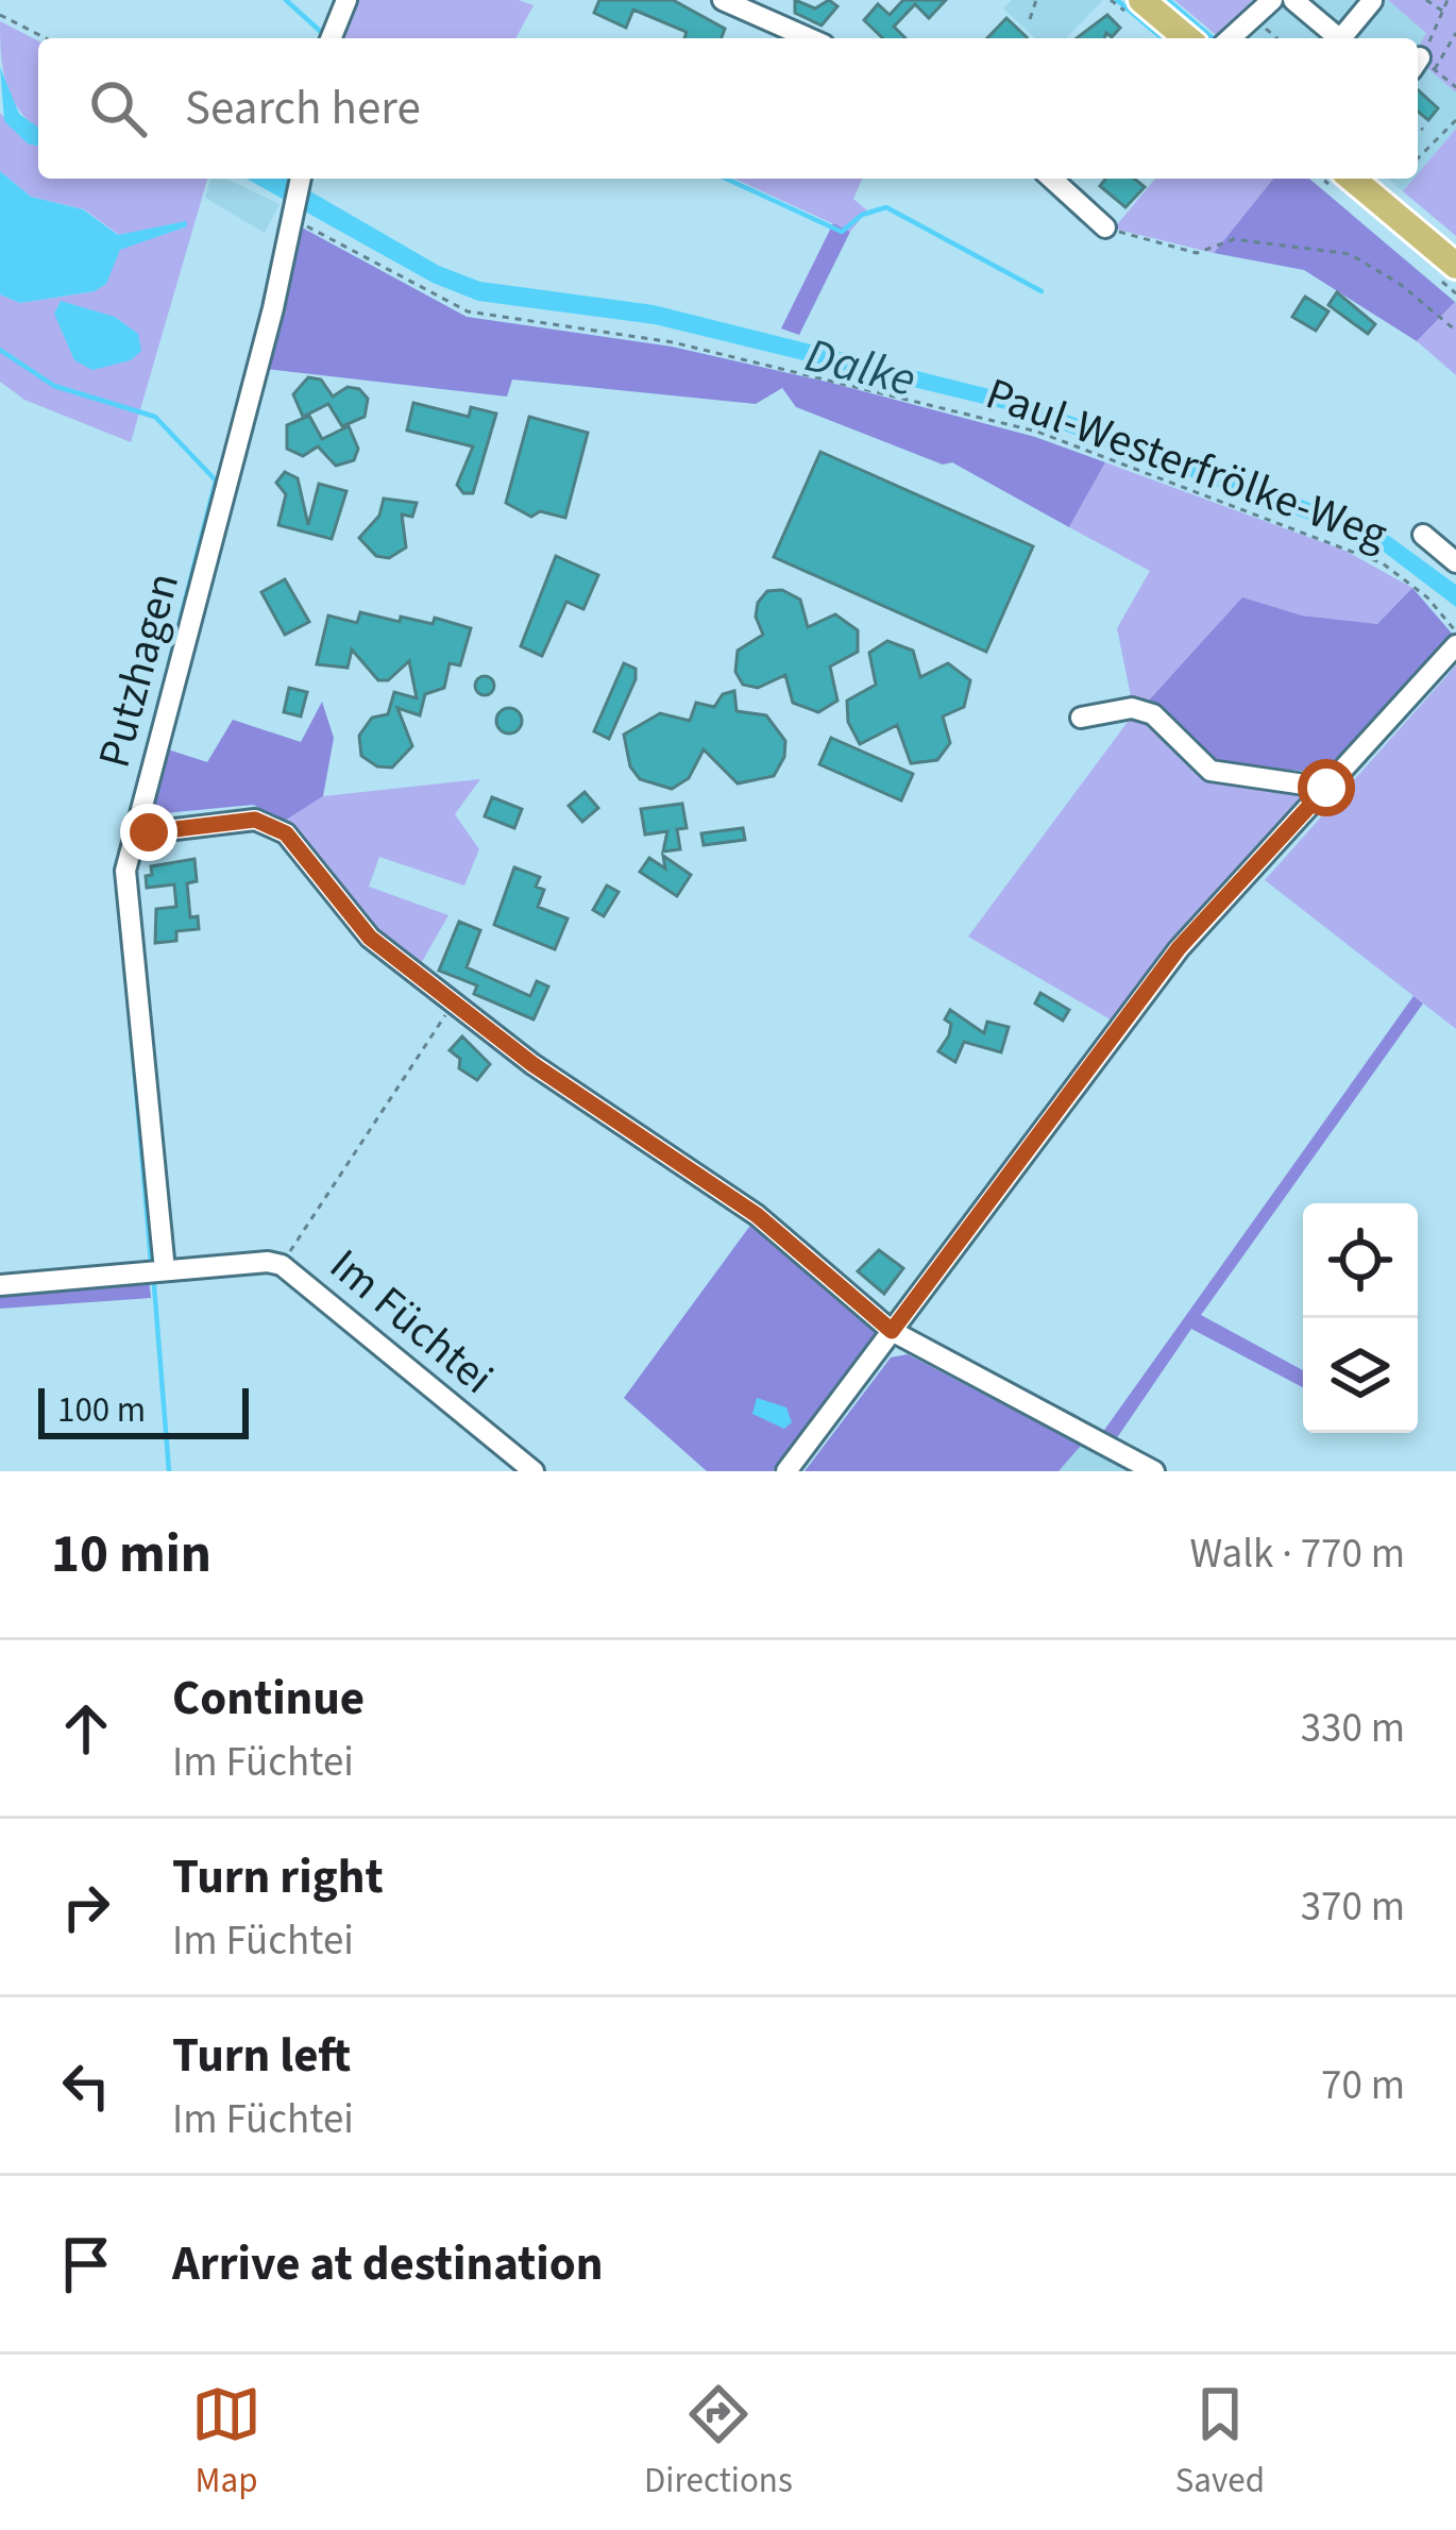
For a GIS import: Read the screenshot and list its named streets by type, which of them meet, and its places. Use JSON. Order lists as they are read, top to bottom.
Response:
{
  "streets": {
    "street": ["Putzhagen", "Im Füchtei"],
    "path": ["Paul-Westerfrölke-Weg"]
  },
  "crossings": [
    ["Paul-Westerfrölke-Weg", "Putzhagen"],
    ["Putzhagen", "Im Füchtei"]
  ],
  "water": ["Dalke"],
  "scale_bar": "100 m",
  "page": {
    "search": "Search here",
    "scale": "100 m",
    "heading": ["10 min", "Walk · 770 m"],
    "list": [
      ["Continue", "Im Füchtei", "330 m"],
      ["Turn right", "Im Füchtei", "370 m"],
      ["Turn left", "Im Füchtei", "70 m"],
      "Arrive at destination"
    ],
    "nav": ["Map", "Directions", "Saved"]
  }
}
